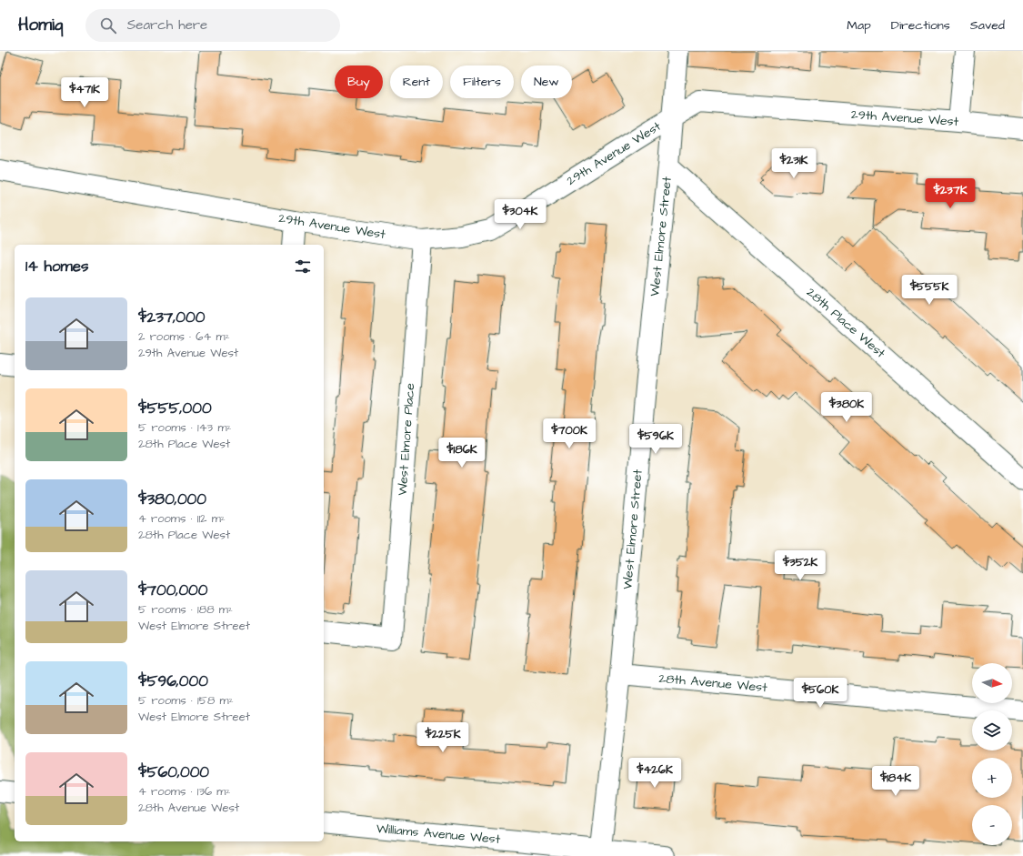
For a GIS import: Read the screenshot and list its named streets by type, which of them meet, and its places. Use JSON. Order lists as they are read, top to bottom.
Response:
{
  "streets": {
    "street": [
      "29th Avenue West",
      "West Elmore Street",
      "28th Place West",
      "West Elmore Place",
      "28th Avenue West",
      "Williams Avenue West"
    ]
  },
  "crossings": [
    ["29th Avenue West", "West Elmore Street"],
    ["29th Avenue West", "West Elmore Place"],
    ["West Elmore Street", "28th Place West"],
    ["West Elmore Street", "28th Avenue West"],
    ["West Elmore Street", "Williams Avenue West"]
  ],
  "north": "right",
  "page": {
    "header": "Homiq",
    "search": "Search here",
    "nav": ["Map", "Directions", "Saved"],
    "chip": [
      "Buy",
      "Rent",
      "Filters",
      "New"
    ],
    "price": [
      "$471K",
      "$231K",
      "$237K",
      "$304K",
      "$555K",
      "$380K",
      "$700K",
      "$596K",
      "$186K",
      "$352K",
      "$560K",
      "$225K",
      "$426K",
      "$184K"
    ],
    "heading": "14 homes",
    "list": [
      {
        "name": "$237,000",
        "note": "2 rooms · 64 m² · 29th Avenue West"
      },
      {
        "name": "$555,000",
        "note": "5 rooms · 143 m² · 28th Place West"
      },
      {
        "name": "$380,000",
        "note": "4 rooms · 112 m² · 28th Place West"
      },
      {
        "name": "$700,000",
        "note": "5 rooms · 188 m² · West Elmore Street"
      },
      {
        "name": "$596,000",
        "note": "5 rooms · 158 m² · West Elmore Street"
      },
      {
        "name": "$560,000",
        "note": "4 rooms · 136 m² · 28th Avenue West"
      }
    ],
    "map_buttons": ["+", "−"]
  }
}
